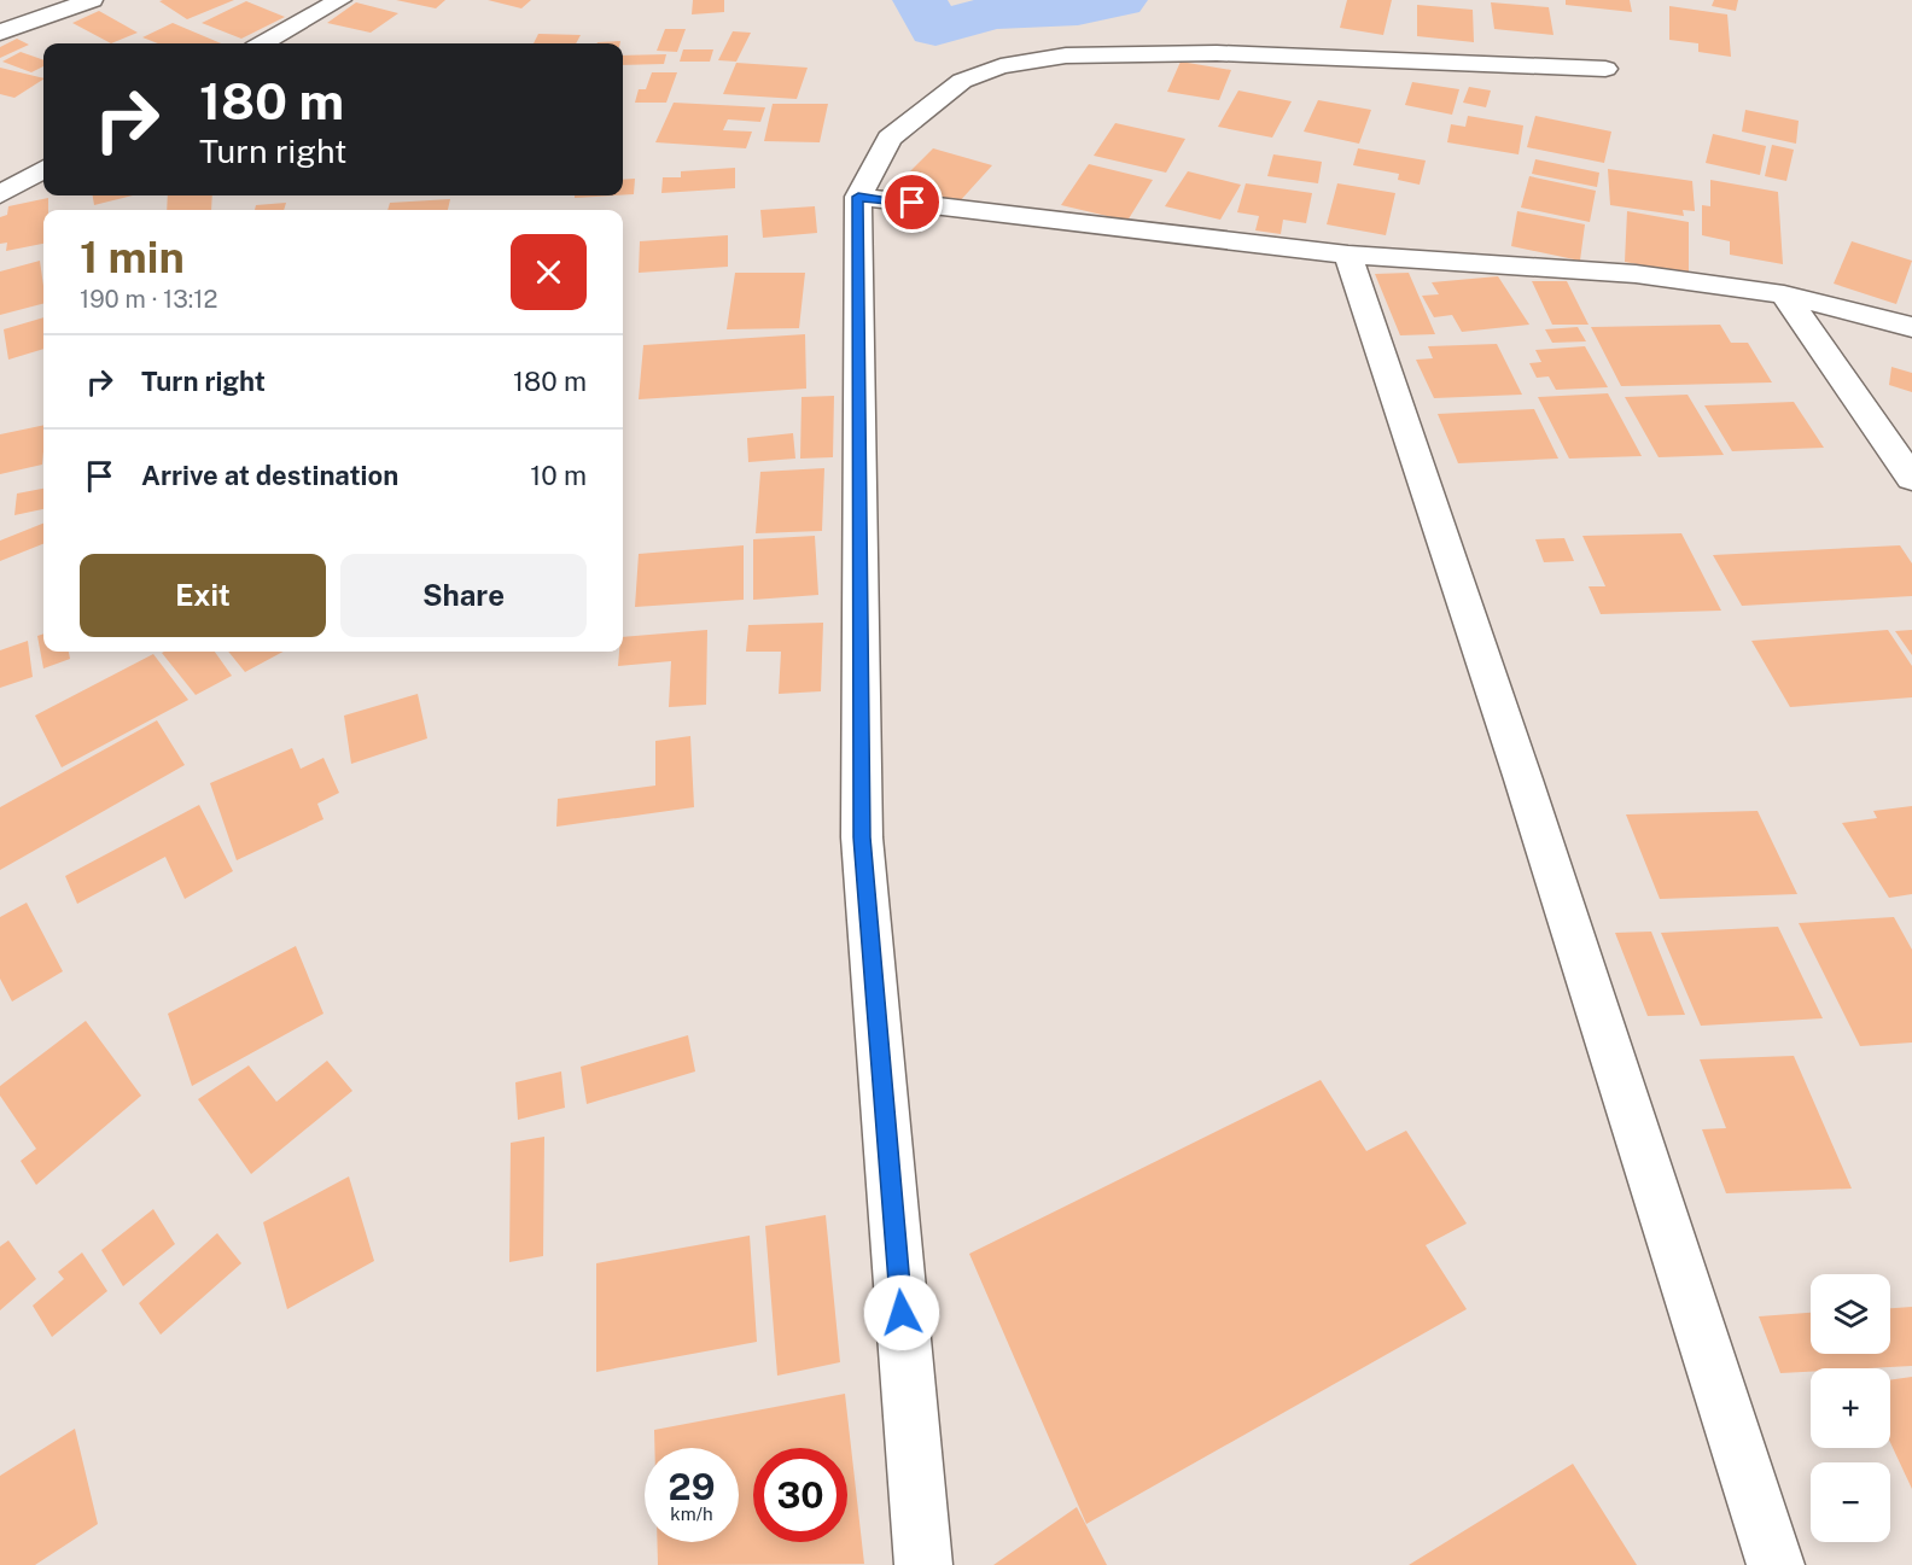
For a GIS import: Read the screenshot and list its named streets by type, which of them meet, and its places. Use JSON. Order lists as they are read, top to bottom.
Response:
{
  "page": {
    "turn": ["180 m", "Turn right"],
    "heading": ["1 min", "190 m · 13:12"],
    "list": [
      {
        "name": "Turn right",
        "value": "180 m"
      },
      {
        "name": "Arrive at destination",
        "value": "10 m"
      }
    ],
    "buttons": ["Exit", "Share"],
    "map_buttons": ["+", "−"],
    "speed": "29 km/h",
    "limit": "30"
  }
}
